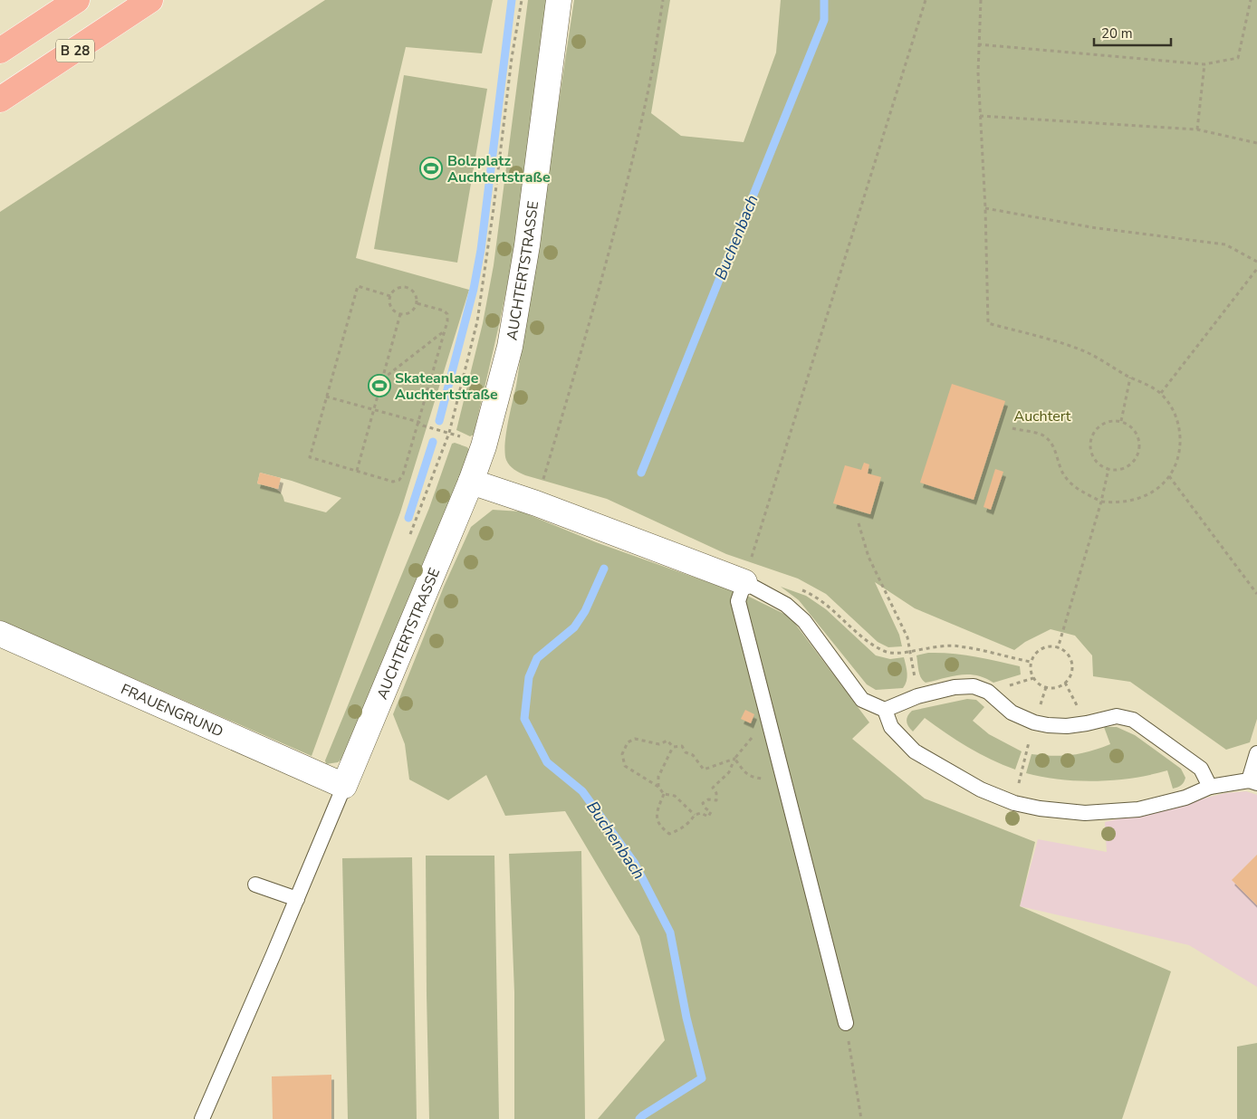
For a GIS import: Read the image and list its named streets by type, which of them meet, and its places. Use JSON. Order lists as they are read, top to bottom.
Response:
{
  "streets": {
    "highway": ["B 28"],
    "street": ["AUCHTERTSTRASSE", "FRAUENGRUND"]
  },
  "crossings": [
    ["AUCHTERTSTRASSE", "FRAUENGRUND"]
  ],
  "water": ["Buchenbach"],
  "parks": ["Auchtert"],
  "places": {
    "sports": ["Bolzplatz Auchtertstraße", "Skateanlage Auchtertstraße"]
  },
  "scale_bar": "20 m"
}
